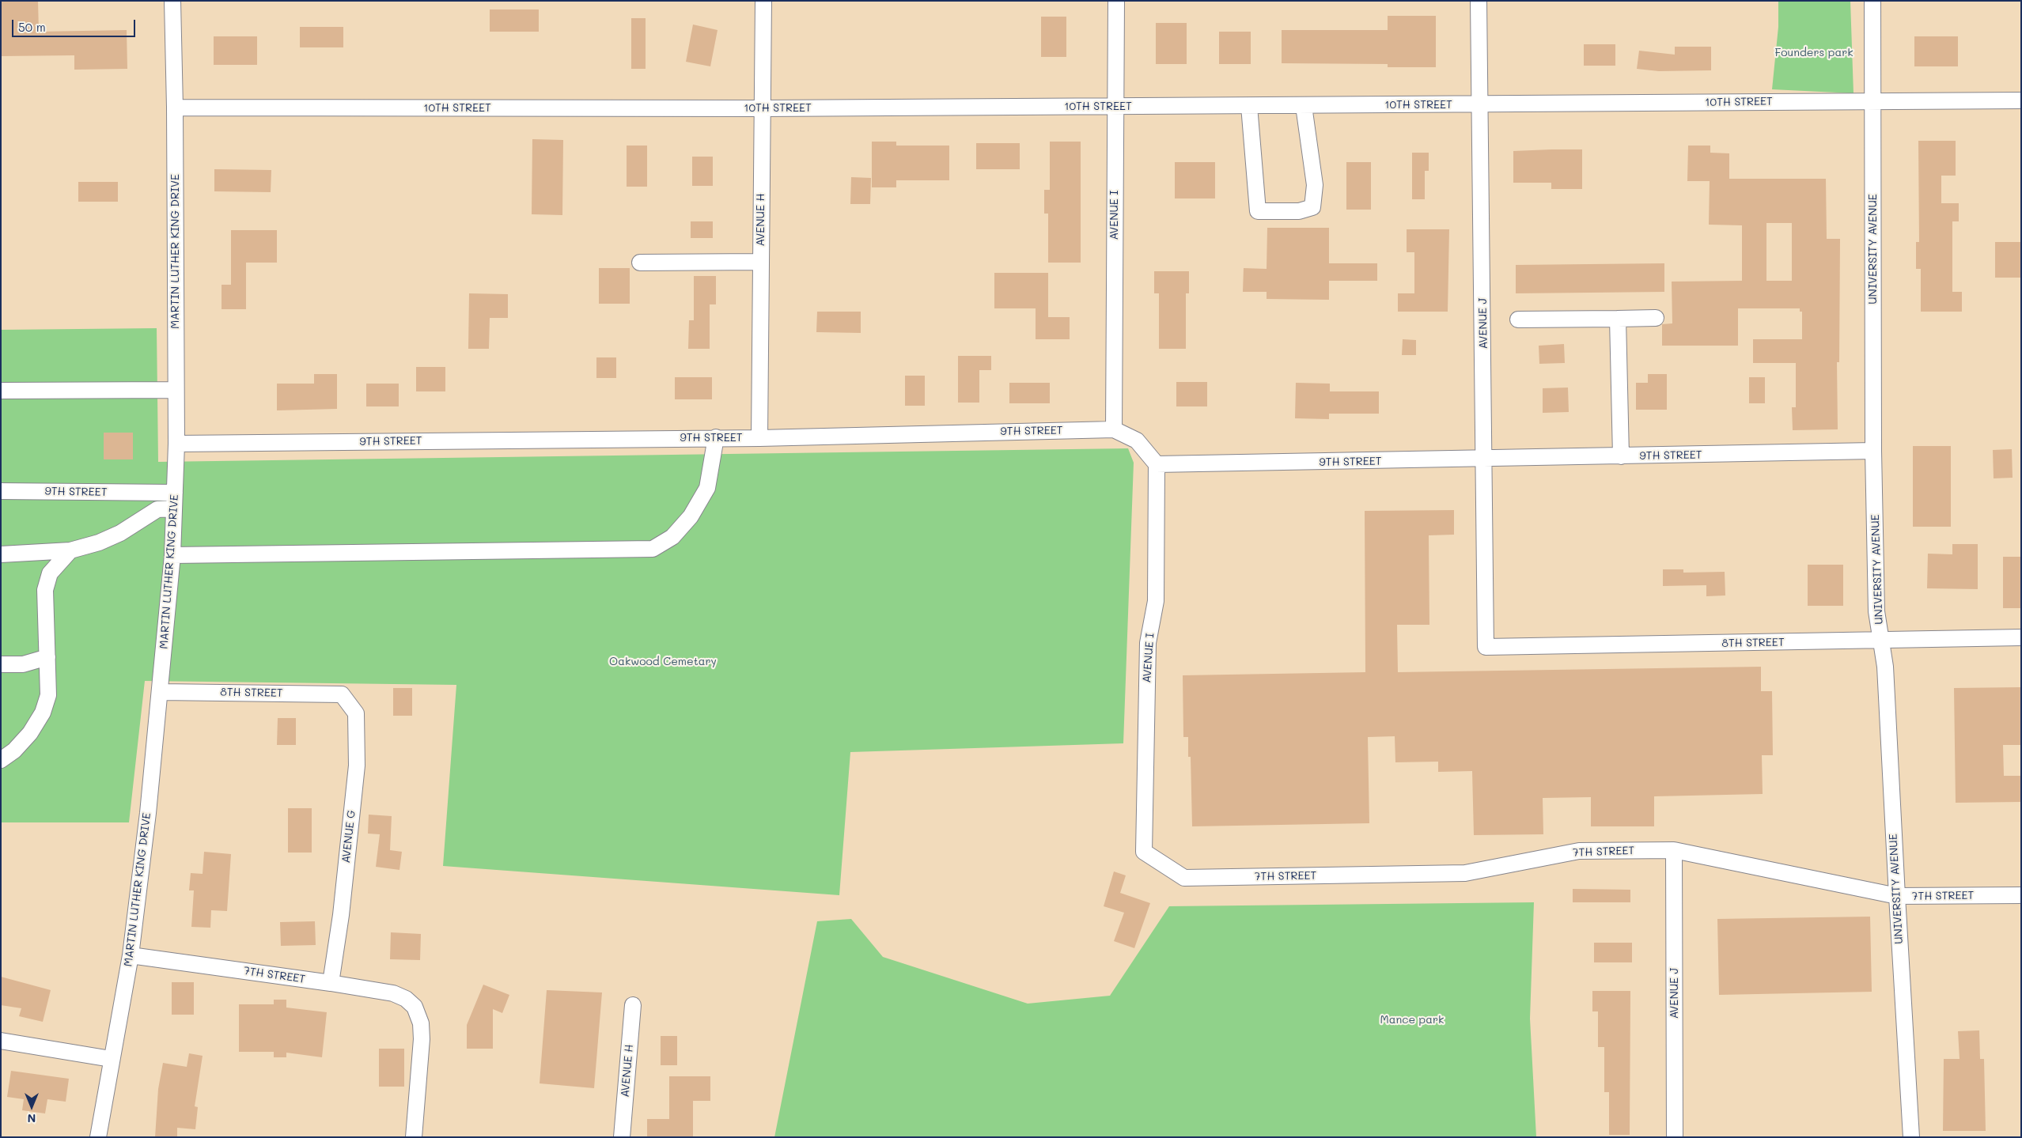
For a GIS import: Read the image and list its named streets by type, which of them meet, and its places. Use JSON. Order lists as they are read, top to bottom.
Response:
{
  "streets": {
    "street": [
      "10TH STREET",
      "AVENUE I",
      "AVENUE H",
      "UNIVERSITY AVENUE",
      "MARTIN LUTHER KING DRIVE",
      "AVENUE J",
      "9TH STREET",
      "8TH STREET",
      "AVENUE G",
      "7TH STREET"
    ]
  },
  "crossings": [
    ["10TH STREET", "AVENUE I"],
    ["10TH STREET", "AVENUE H"],
    ["10TH STREET", "UNIVERSITY AVENUE"],
    ["10TH STREET", "MARTIN LUTHER KING DRIVE"],
    ["10TH STREET", "AVENUE J"],
    ["AVENUE I", "9TH STREET"],
    ["AVENUE I", "7TH STREET"],
    ["AVENUE H", "9TH STREET"],
    ["UNIVERSITY AVENUE", "9TH STREET"],
    ["UNIVERSITY AVENUE", "8TH STREET"],
    ["UNIVERSITY AVENUE", "7TH STREET"],
    ["MARTIN LUTHER KING DRIVE", "9TH STREET"],
    ["MARTIN LUTHER KING DRIVE", "8TH STREET"],
    ["MARTIN LUTHER KING DRIVE", "7TH STREET"],
    ["AVENUE J", "9TH STREET"],
    ["AVENUE J", "8TH STREET"],
    ["AVENUE J", "7TH STREET"],
    ["8TH STREET", "AVENUE G"],
    ["AVENUE G", "7TH STREET"]
  ],
  "parks": ["Founders park", "Oakwood Cemetary", "Mance park"],
  "scale_bar": "50 m",
  "north": "bottom"
}
